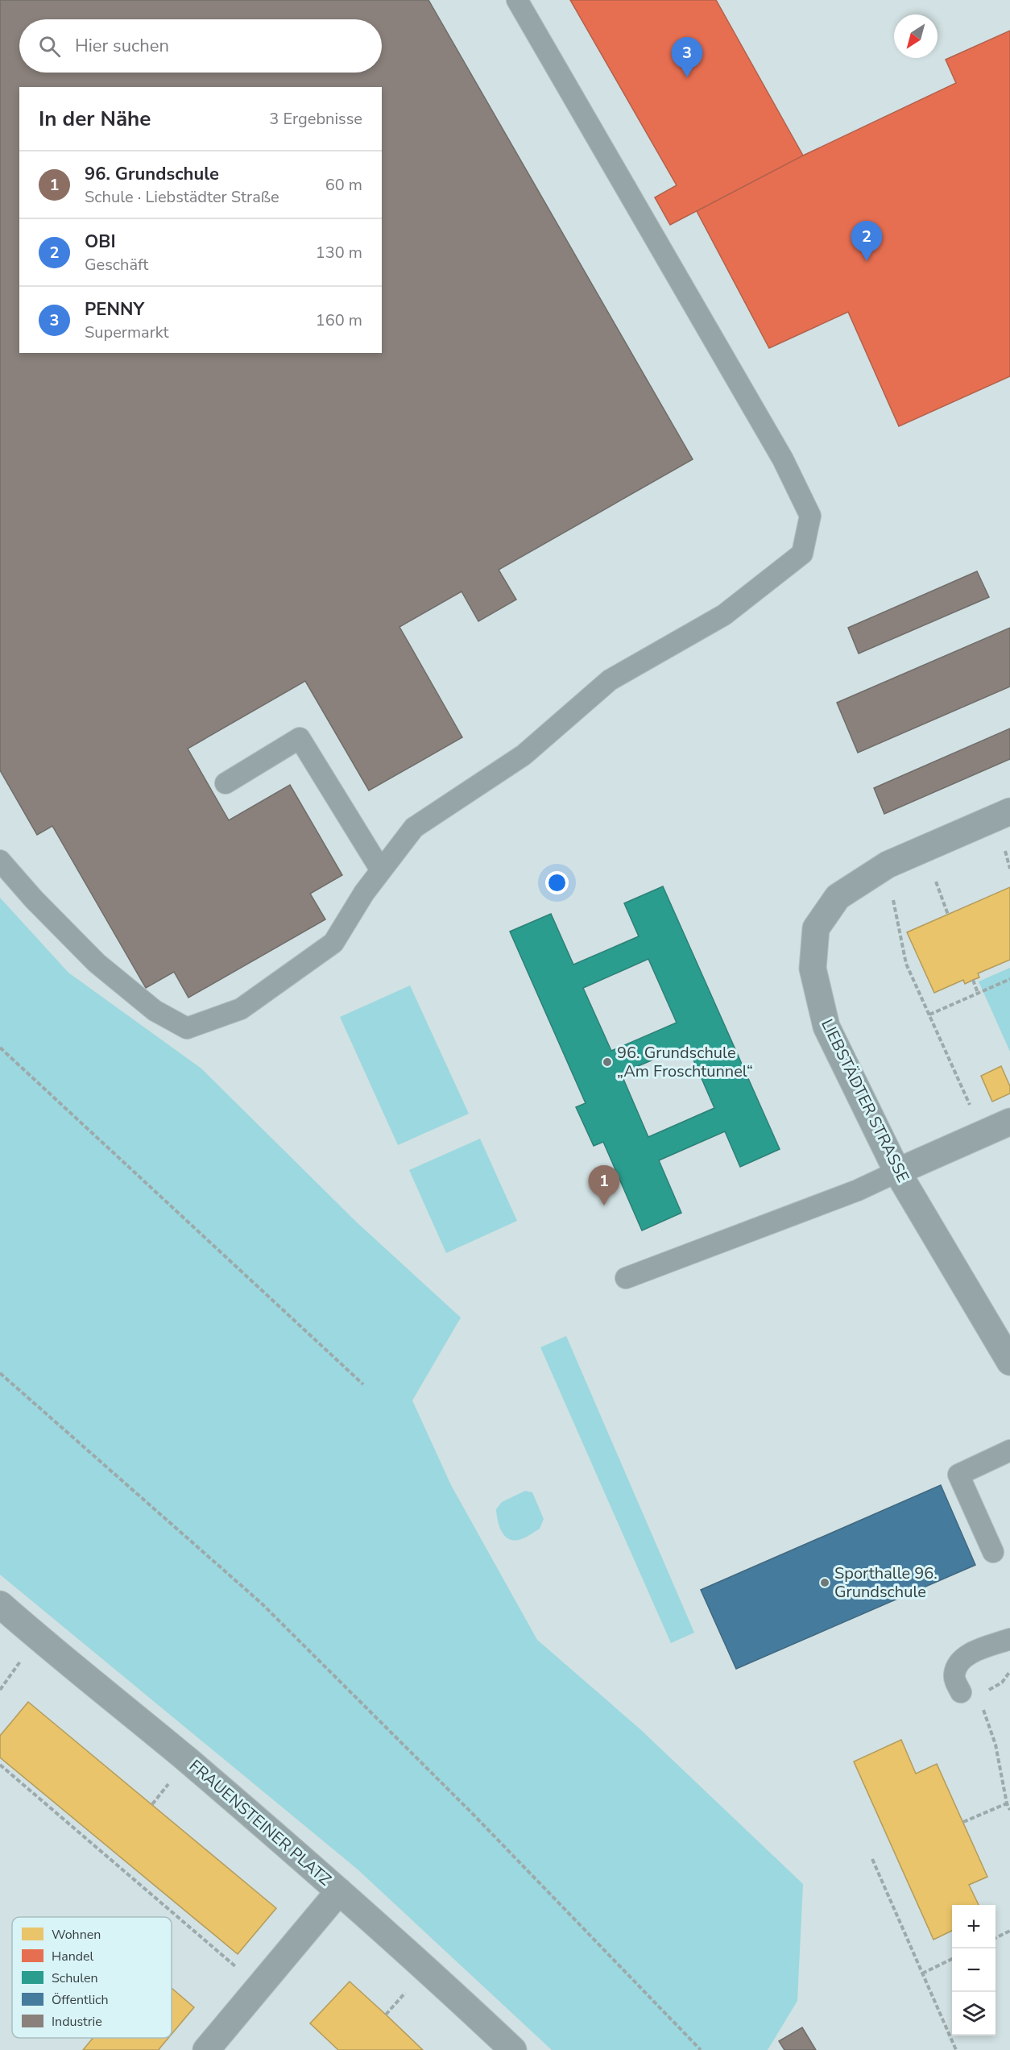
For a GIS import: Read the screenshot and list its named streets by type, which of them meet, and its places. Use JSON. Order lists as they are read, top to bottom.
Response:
{
  "streets": {
    "street": ["LIEBSTÄDTER STRASSE", "FRAUENSTEINER PLATZ"]
  },
  "places": ["96. Grundschule „Am Froschtunnel“", "Sporthalle 96. Grundschule"],
  "legend": [
    "Wohnen",
    "Handel",
    "Schulen",
    "Öffentlich",
    "Industrie"
  ],
  "north": "bottom left",
  "page": {
    "search": "Hier suchen",
    "pins": ["3", "2", "1"],
    "heading": ["In der Nähe", "3 Ergebnisse"],
    "list": [
      {
        "mark": "1",
        "name": "96. Grundschule",
        "note": "Schule · Liebstädter Straße",
        "value": "60 m"
      },
      {
        "mark": "2",
        "name": "OBI",
        "note": "Geschäft",
        "value": "130 m"
      },
      {
        "mark": "3",
        "name": "PENNY",
        "note": "Supermarkt",
        "value": "160 m"
      }
    ],
    "map_buttons": ["+", "−"]
  }
}
